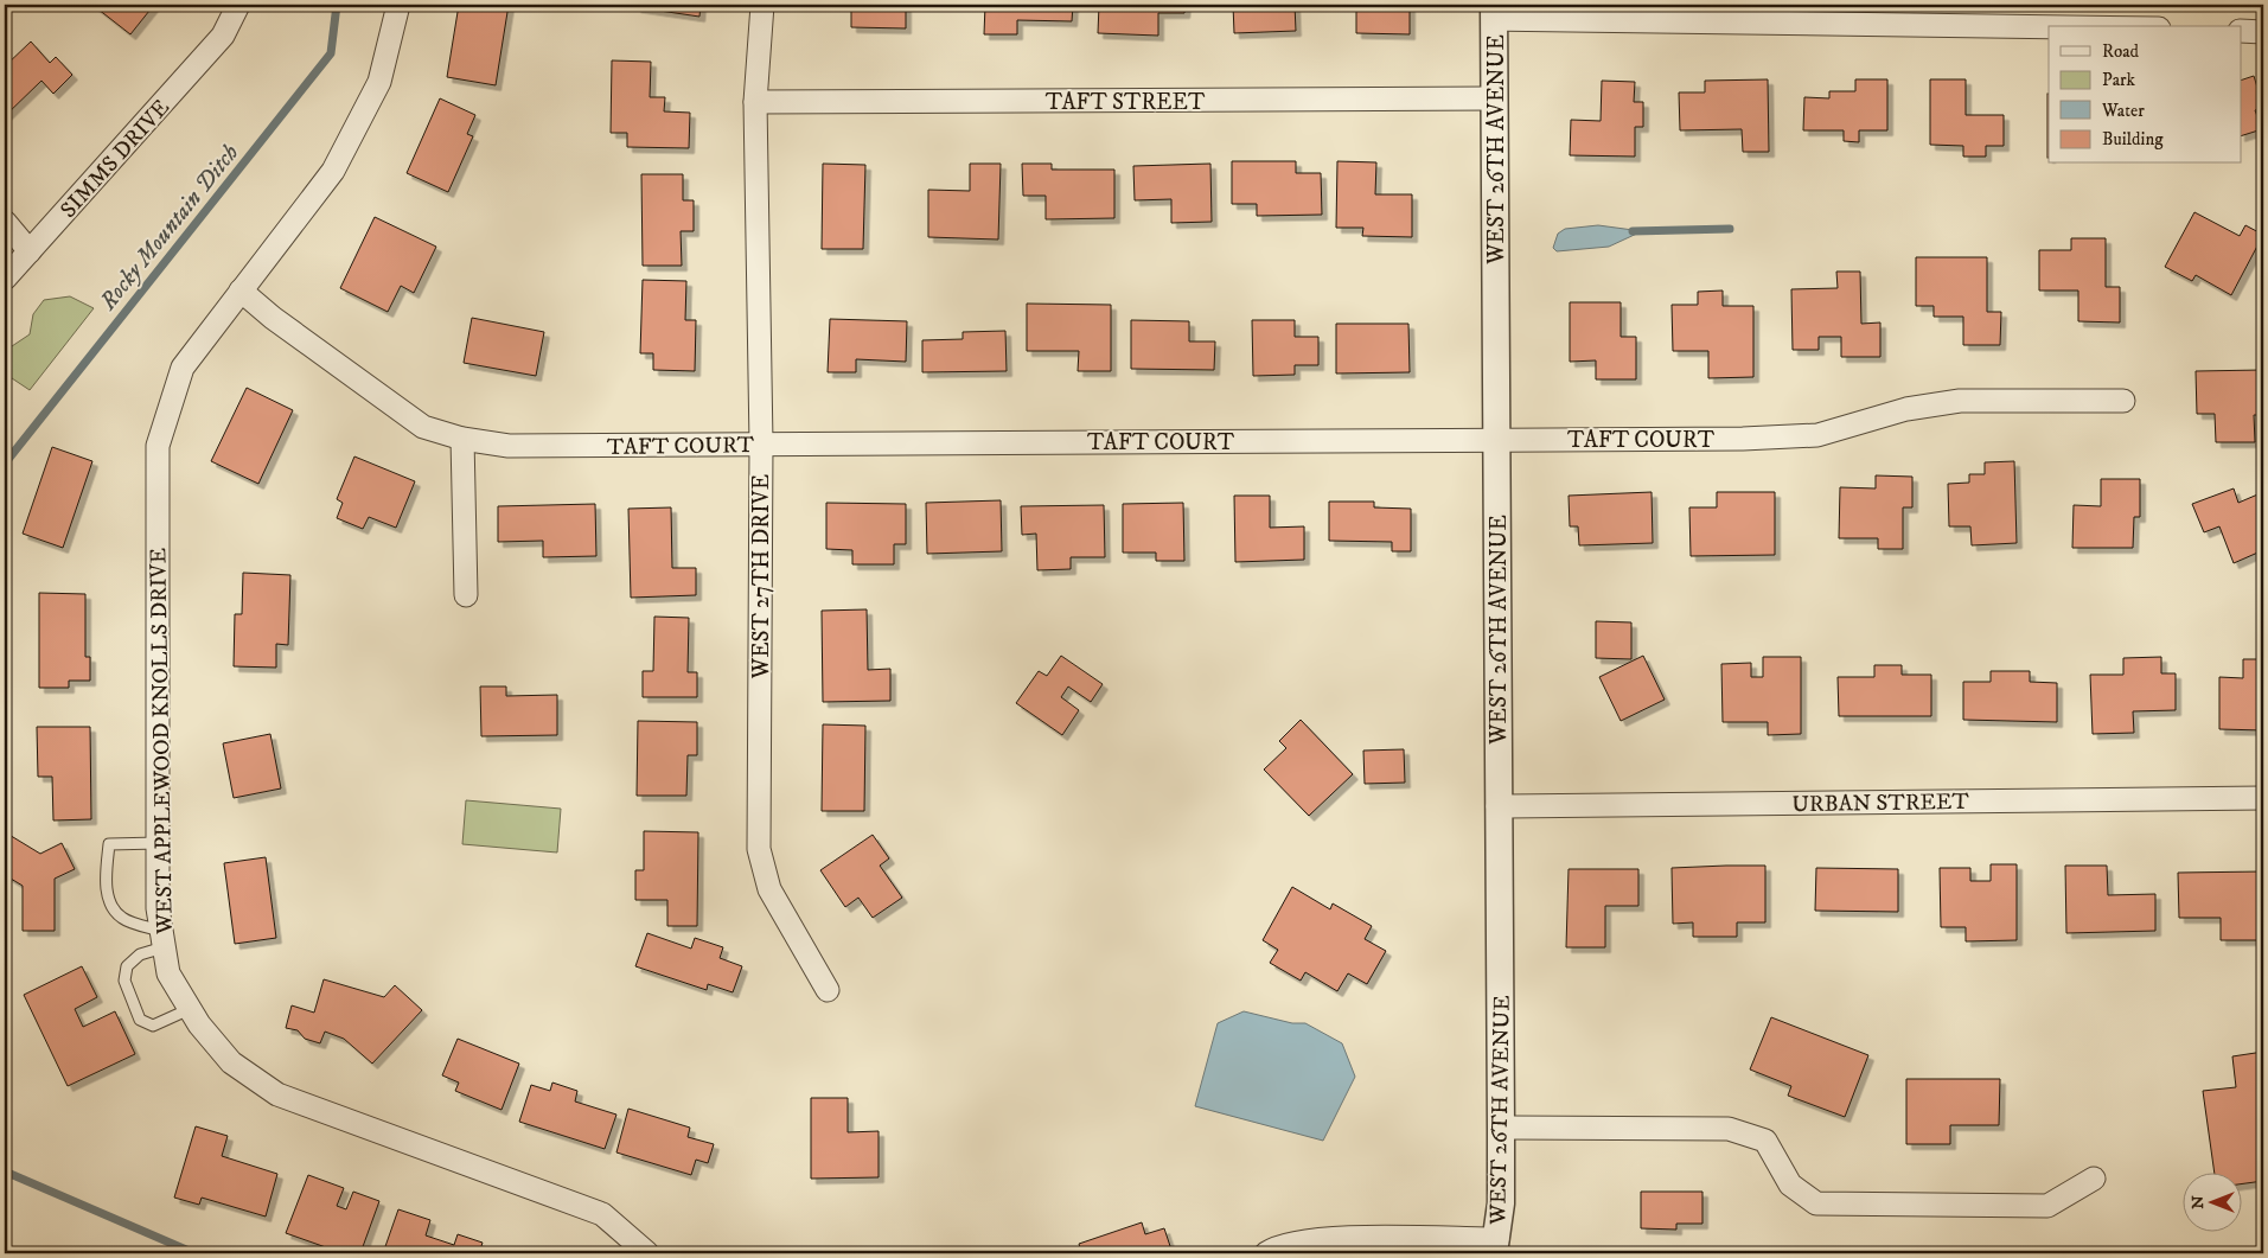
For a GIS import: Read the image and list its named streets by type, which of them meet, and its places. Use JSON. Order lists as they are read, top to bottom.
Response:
{
  "streets": {
    "street": [
      "TAFT STREET",
      "WEST 26TH AVENUE",
      "SIMMS DRIVE",
      "TAFT COURT",
      "WEST 27TH DRIVE",
      "WEST APPLEWOOD KNOLLS DRIVE",
      "URBAN STREET"
    ]
  },
  "crossings": [
    ["TAFT STREET", "WEST 26TH AVENUE"],
    ["TAFT STREET", "WEST 27TH DRIVE"],
    ["WEST 26TH AVENUE", "TAFT COURT"],
    ["WEST 26TH AVENUE", "URBAN STREET"],
    ["TAFT COURT", "WEST 27TH DRIVE"],
    ["TAFT COURT", "WEST APPLEWOOD KNOLLS DRIVE"]
  ],
  "water": ["Rocky Mountain Ditch"],
  "legend": [
    "Road",
    "Park",
    "Water",
    "Building"
  ],
  "north": "left"
}
